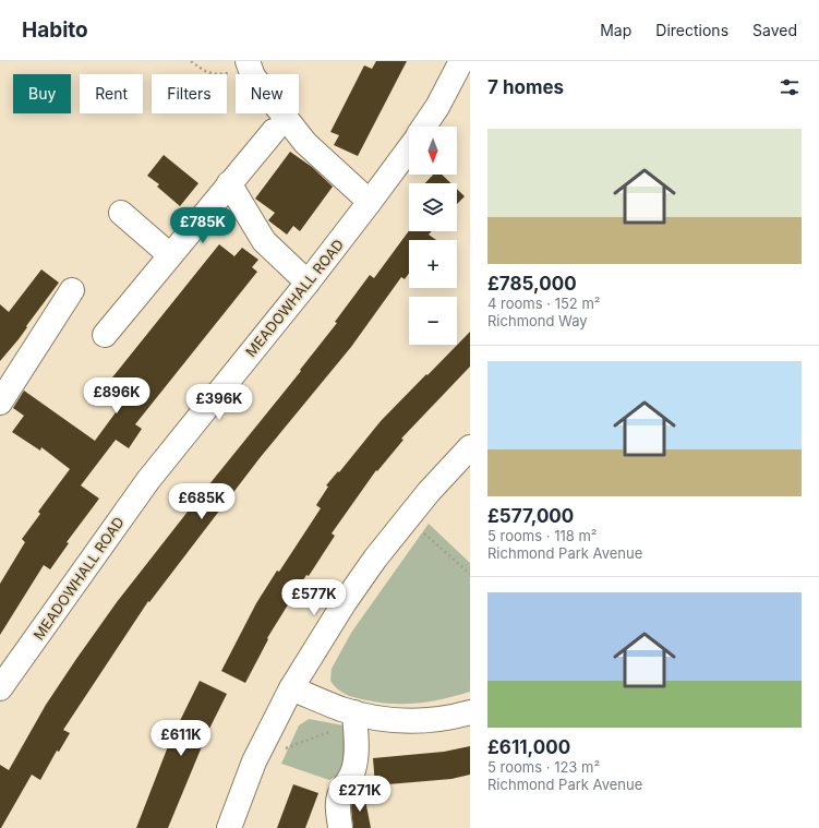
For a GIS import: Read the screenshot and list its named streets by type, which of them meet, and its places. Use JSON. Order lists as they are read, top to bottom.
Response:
{
  "streets": {
    "street": ["MEADOWHALL ROAD"]
  },
  "north": "bottom",
  "page": {
    "header": "Habito",
    "nav": ["Map", "Directions", "Saved"],
    "heading": "7 homes",
    "chip": [
      "Buy",
      "Rent",
      "Filters",
      "New"
    ],
    "list": [
      {
        "name": "£785,000",
        "note": "4 rooms · 152 m² · Richmond Way"
      },
      {
        "name": "£577,000",
        "note": "5 rooms · 118 m² · Richmond Park Avenue"
      },
      {
        "name": "£611,000",
        "note": "5 rooms · 123 m² · Richmond Park Avenue"
      }
    ],
    "map_buttons": ["+", "−"],
    "price": [
      "£785K",
      "£896K",
      "£396K",
      "£685K",
      "£577K",
      "£611K",
      "£271K"
    ]
  }
}
